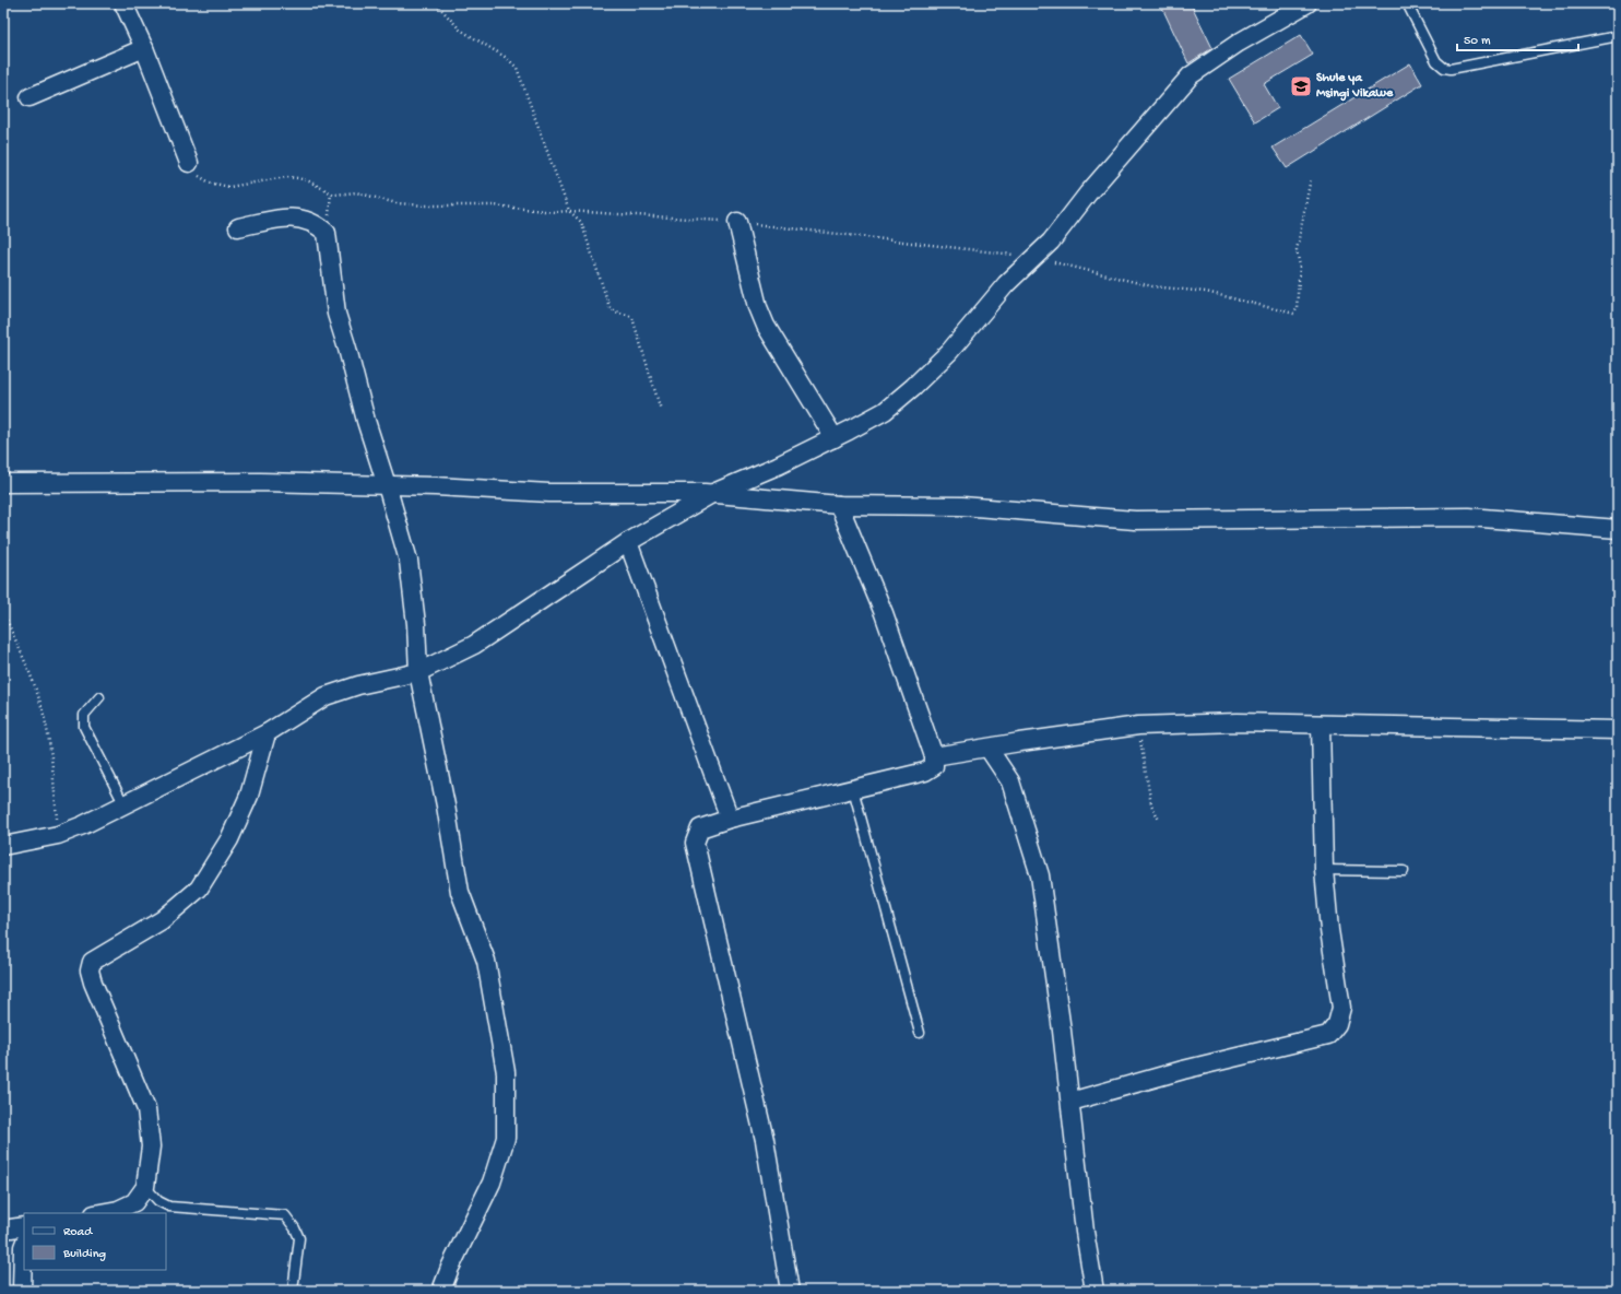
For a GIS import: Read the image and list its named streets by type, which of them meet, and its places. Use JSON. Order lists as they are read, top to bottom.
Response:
{
  "places": {
    "school or university": ["Shule ya Msingi Vikawe"]
  },
  "legend": ["Road", "Building"],
  "scale_bar": "50 m"
}
